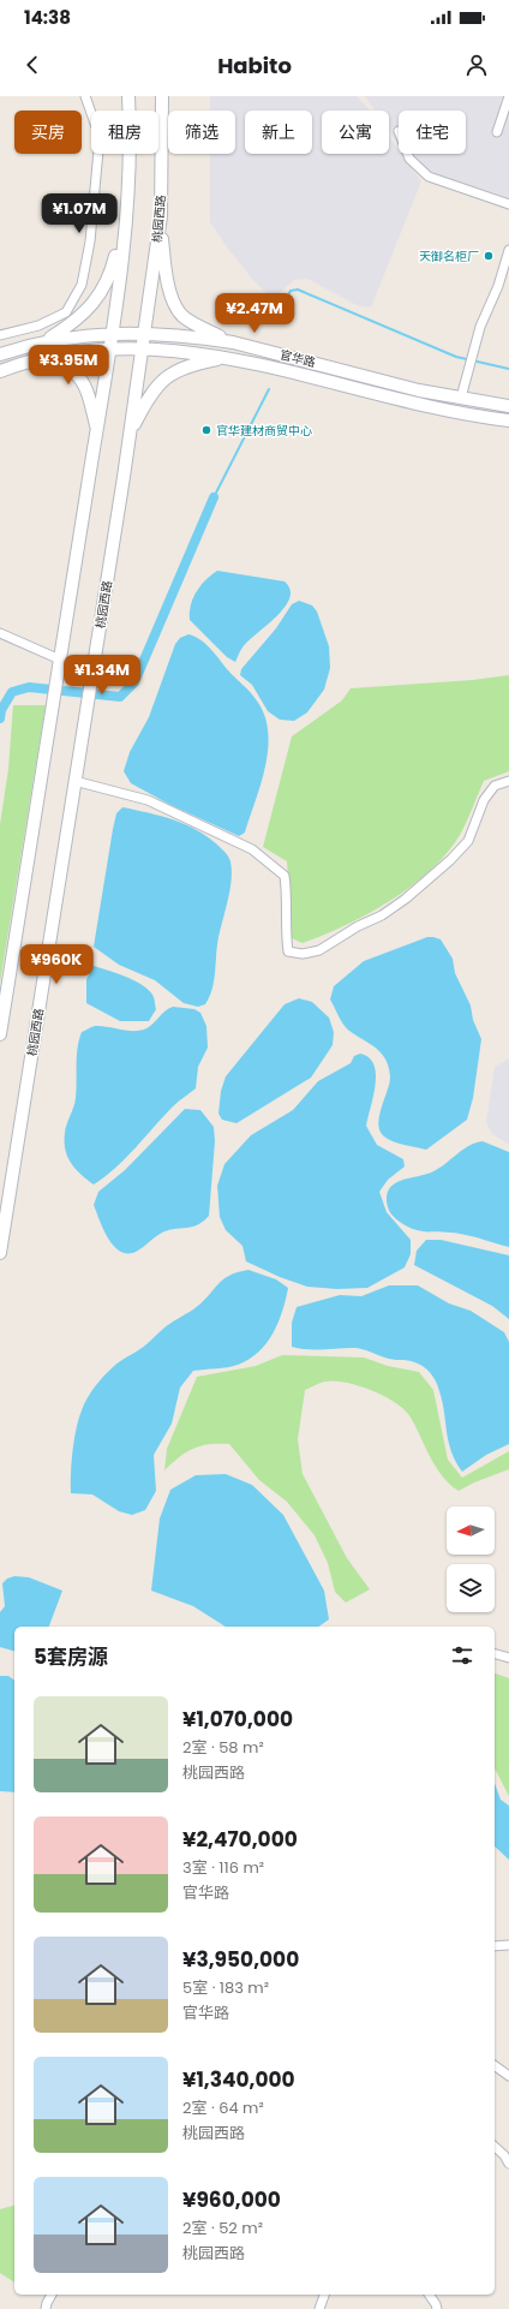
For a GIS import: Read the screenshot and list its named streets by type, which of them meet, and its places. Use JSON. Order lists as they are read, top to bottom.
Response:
{
  "streets": {
    "main road": ["桃园西路", "官华路"]
  },
  "crossings": [
    ["桃园西路", "官华路"]
  ],
  "places": ["天御名柜厂", "官华建材商贸中心"],
  "north": "left",
  "page": {
    "status": "14:38",
    "header": "Habito",
    "chip": [
      "买房",
      "租房",
      "筛选",
      "新上",
      "公寓",
      "住宅"
    ],
    "price": [
      "¥1.07M",
      "¥2.47M",
      "¥3.95M",
      "¥1.34M",
      "¥960K"
    ],
    "heading": "5套房源",
    "list": [
      {
        "name": "¥1,070,000",
        "note": "2室 · 58 m² · 桃园西路"
      },
      {
        "name": "¥2,470,000",
        "note": "3室 · 116 m² · 官华路"
      },
      {
        "name": "¥3,950,000",
        "note": "5室 · 183 m² · 官华路"
      },
      {
        "name": "¥1,340,000",
        "note": "2室 · 64 m² · 桃园西路"
      },
      {
        "name": "¥960,000",
        "note": "2室 · 52 m² · 桃园西路"
      }
    ]
  }
}
